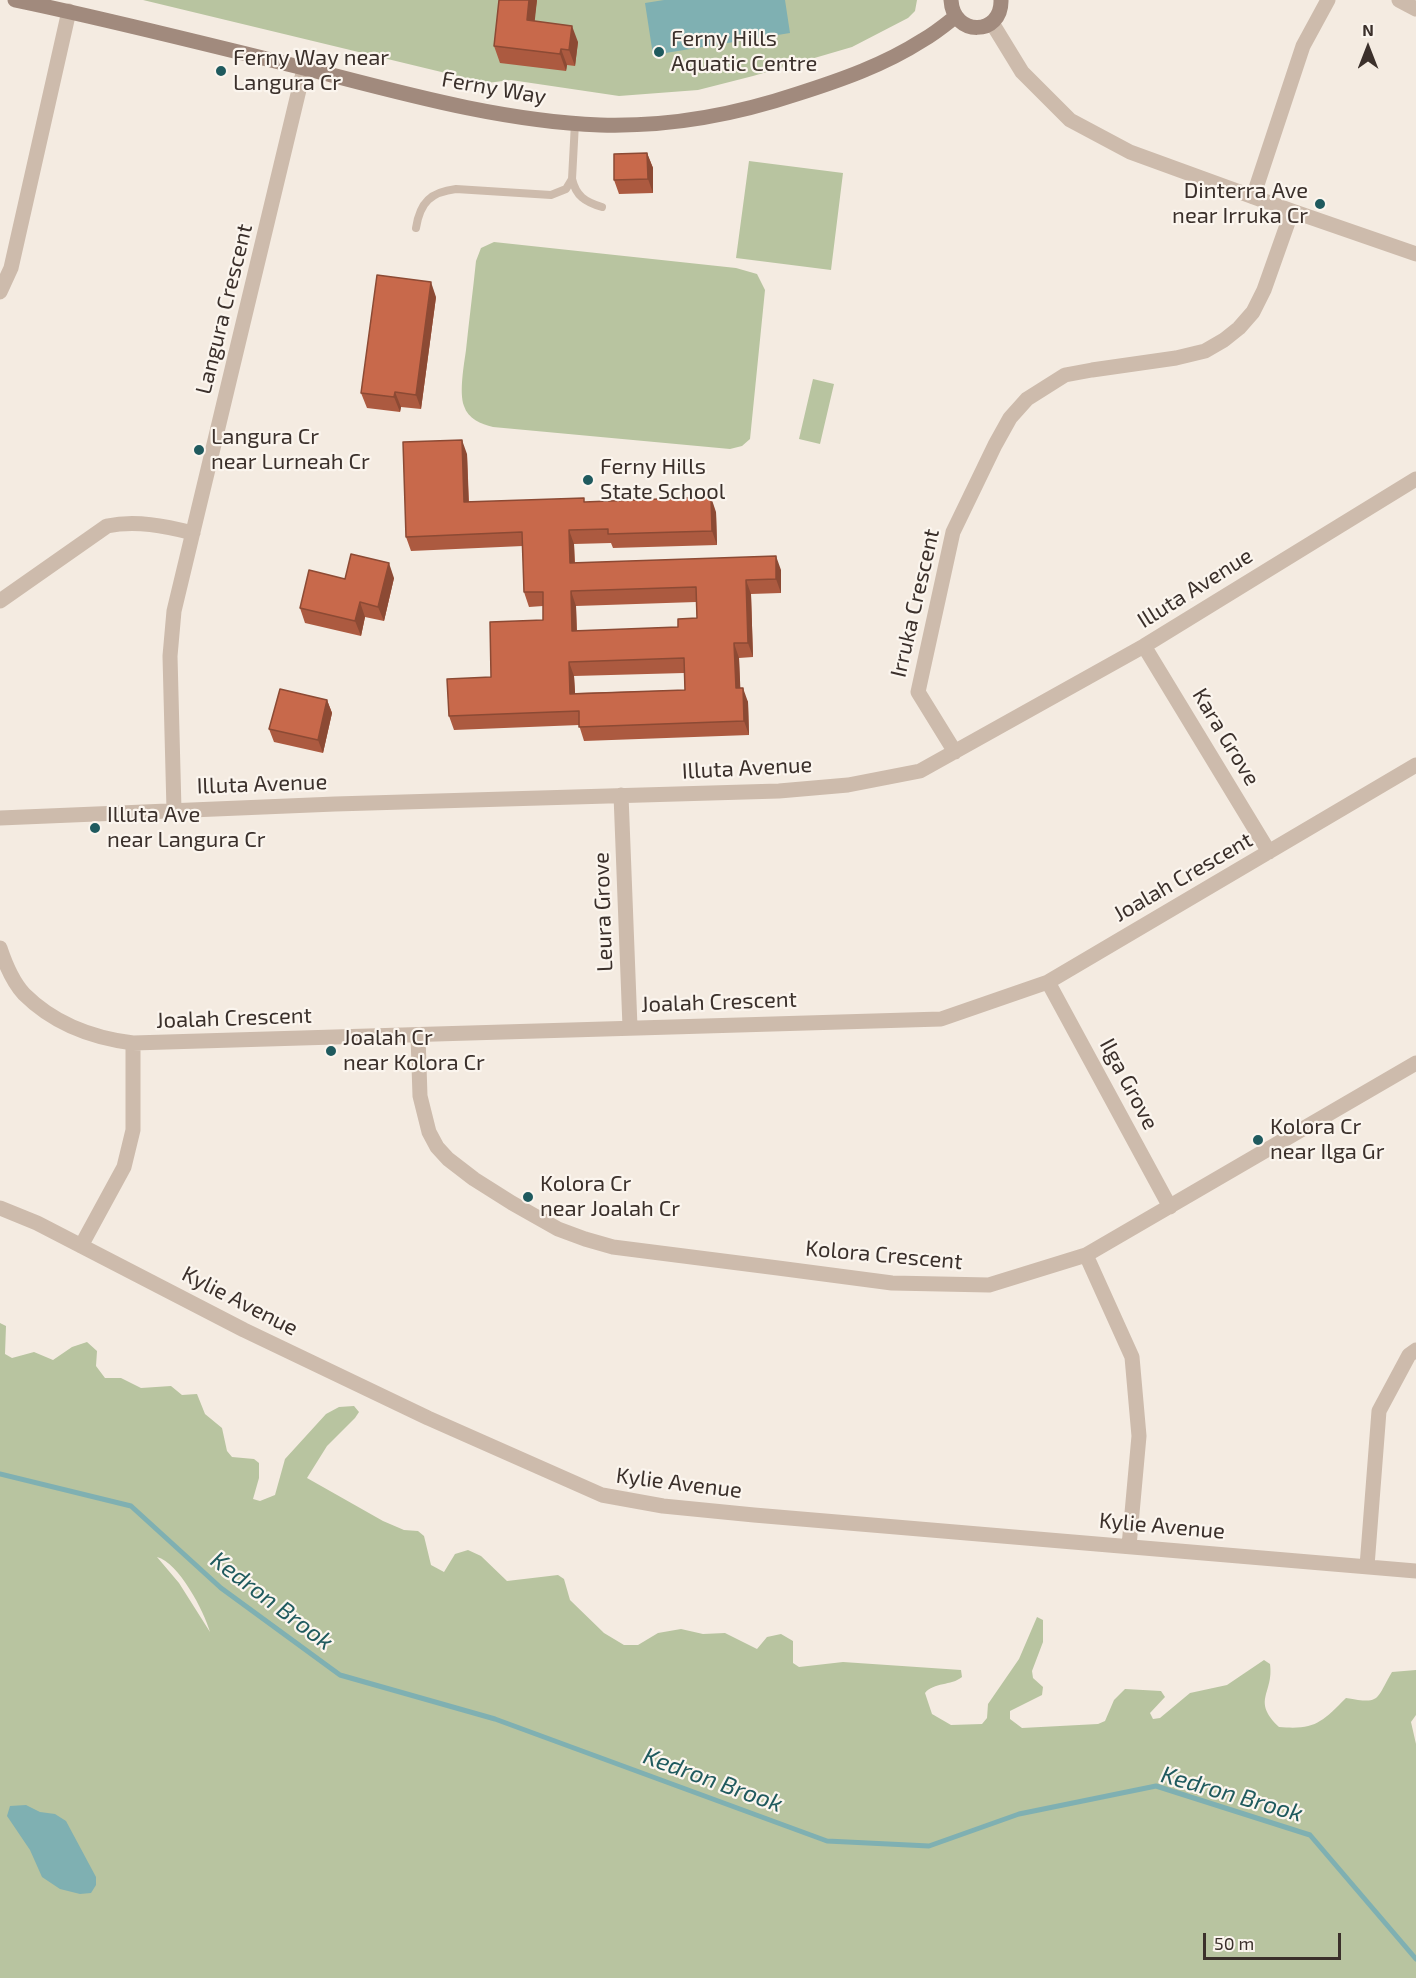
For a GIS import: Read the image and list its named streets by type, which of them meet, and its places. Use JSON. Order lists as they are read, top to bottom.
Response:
{
  "streets": {
    "street": [
      "Ferny Way",
      "Langura Crescent",
      "Illuta Avenue",
      "Irruka Crescent",
      "Kara Grove",
      "Joalah Crescent",
      "Leura Grove",
      "Ilga Grove",
      "Kolora Crescent",
      "Kylie Avenue"
    ]
  },
  "crossings": [
    ["Ferny Way", "Langura Crescent"],
    ["Langura Crescent", "Illuta Avenue"],
    ["Illuta Avenue", "Irruka Crescent"],
    ["Illuta Avenue", "Kara Grove"],
    ["Illuta Avenue", "Leura Grove"],
    ["Kara Grove", "Joalah Crescent"],
    ["Joalah Crescent", "Leura Grove"],
    ["Joalah Crescent", "Ilga Grove"],
    ["Joalah Crescent", "Kolora Crescent"],
    ["Ilga Grove", "Kolora Crescent"]
  ],
  "water": ["Kedron Brook"],
  "places": [
    "Ferny Hills Aquatic Centre",
    "Ferny Way near Langura Cr",
    "Dinterra Ave near Irruka Cr",
    "Langura Cr near Lurneah Cr",
    "Ferny Hills State School",
    "Illuta Ave near Langura Cr",
    "Joalah Cr near Kolora Cr",
    "Kolora Cr near Ilga Gr",
    "Kolora Cr near Joalah Cr"
  ],
  "scale_bar": "50 m",
  "north": "top"
}
